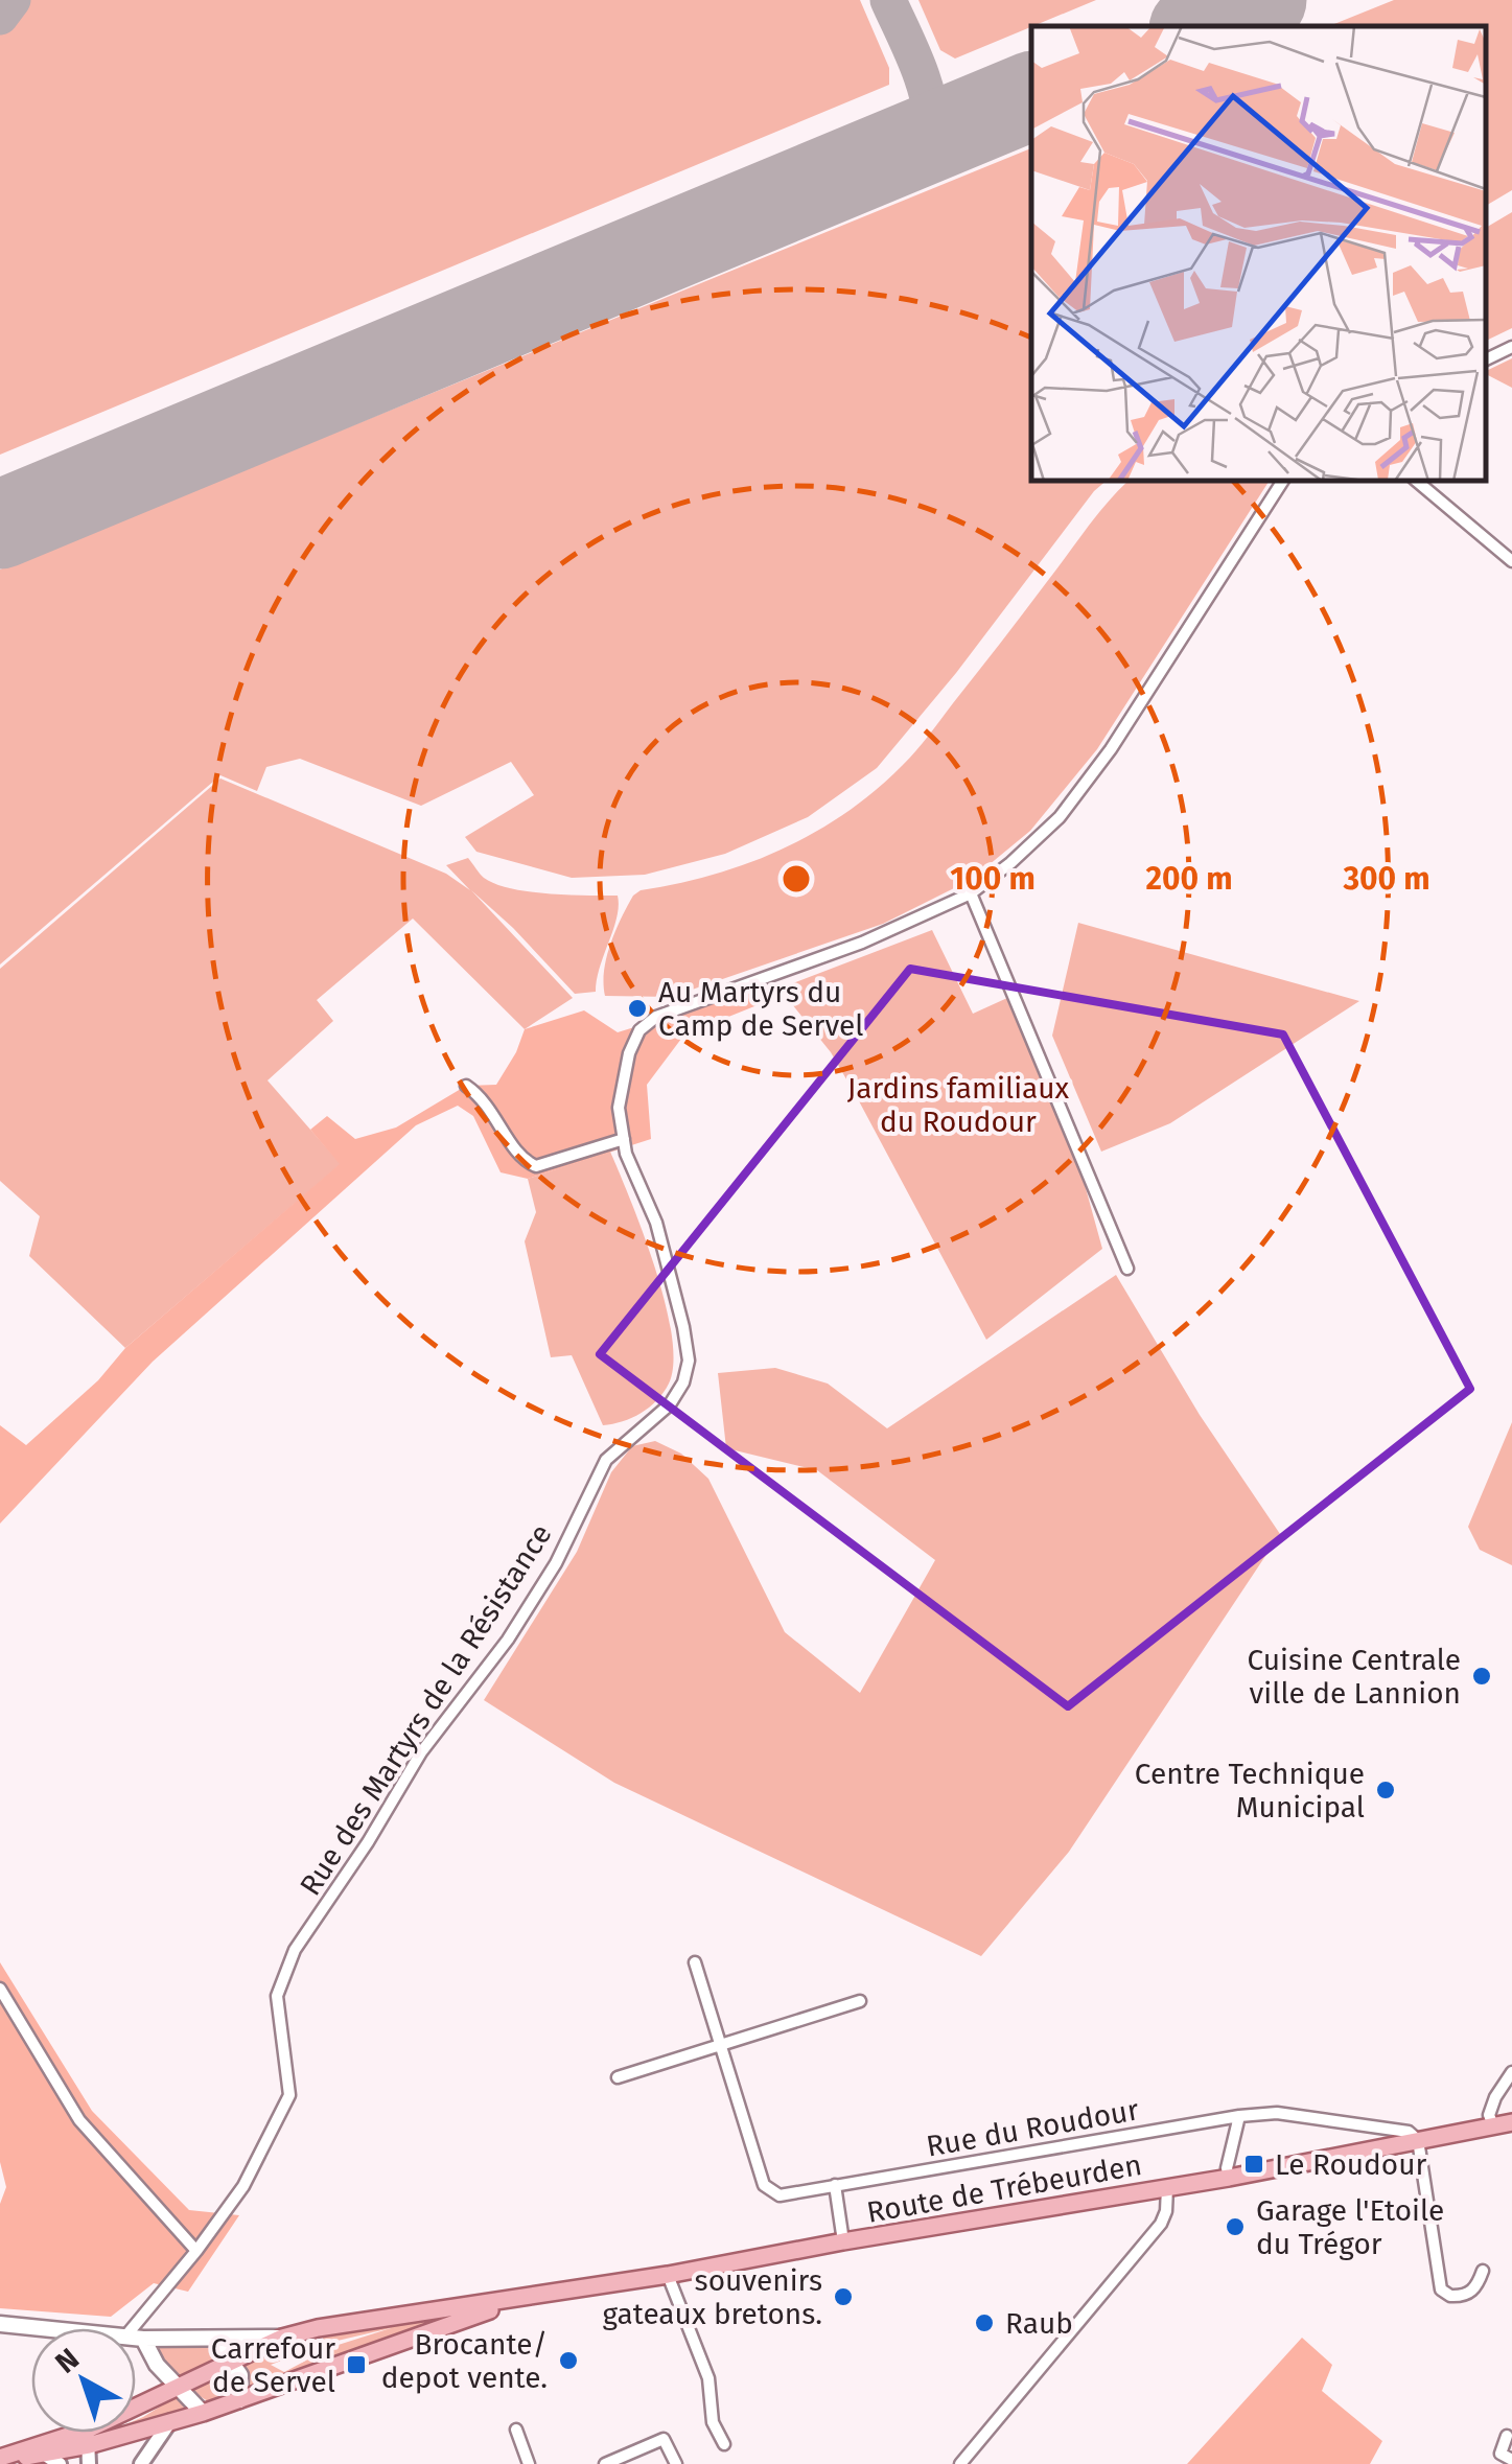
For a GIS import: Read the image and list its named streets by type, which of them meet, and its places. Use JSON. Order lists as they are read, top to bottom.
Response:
{
  "streets": {
    "main road": ["Route de Trébeurden"],
    "street": ["Rue des Martyrs de la Résistance", "Rue du Roudour"]
  },
  "crossings": [
    ["Rue du Roudour", "Route de Trébeurden"]
  ],
  "parks": ["Jardins familiaux du Roudour"],
  "places": {
    "other": [
      "Au Martyrs du Camp de Servel",
      "Cuisine Centrale ville de Lannion",
      "Centre Technique Municipal",
      "Garage l'Etoile du Trégor",
      "souvenirs gateaux bretons.",
      "Raub",
      "Brocante/ depot vente."
    ],
    "transit": ["Le Roudour", "Carrefour de Servel"]
  },
  "north": "top left",
  "rings": ["100 m", "200 m", "300 m"]
}
